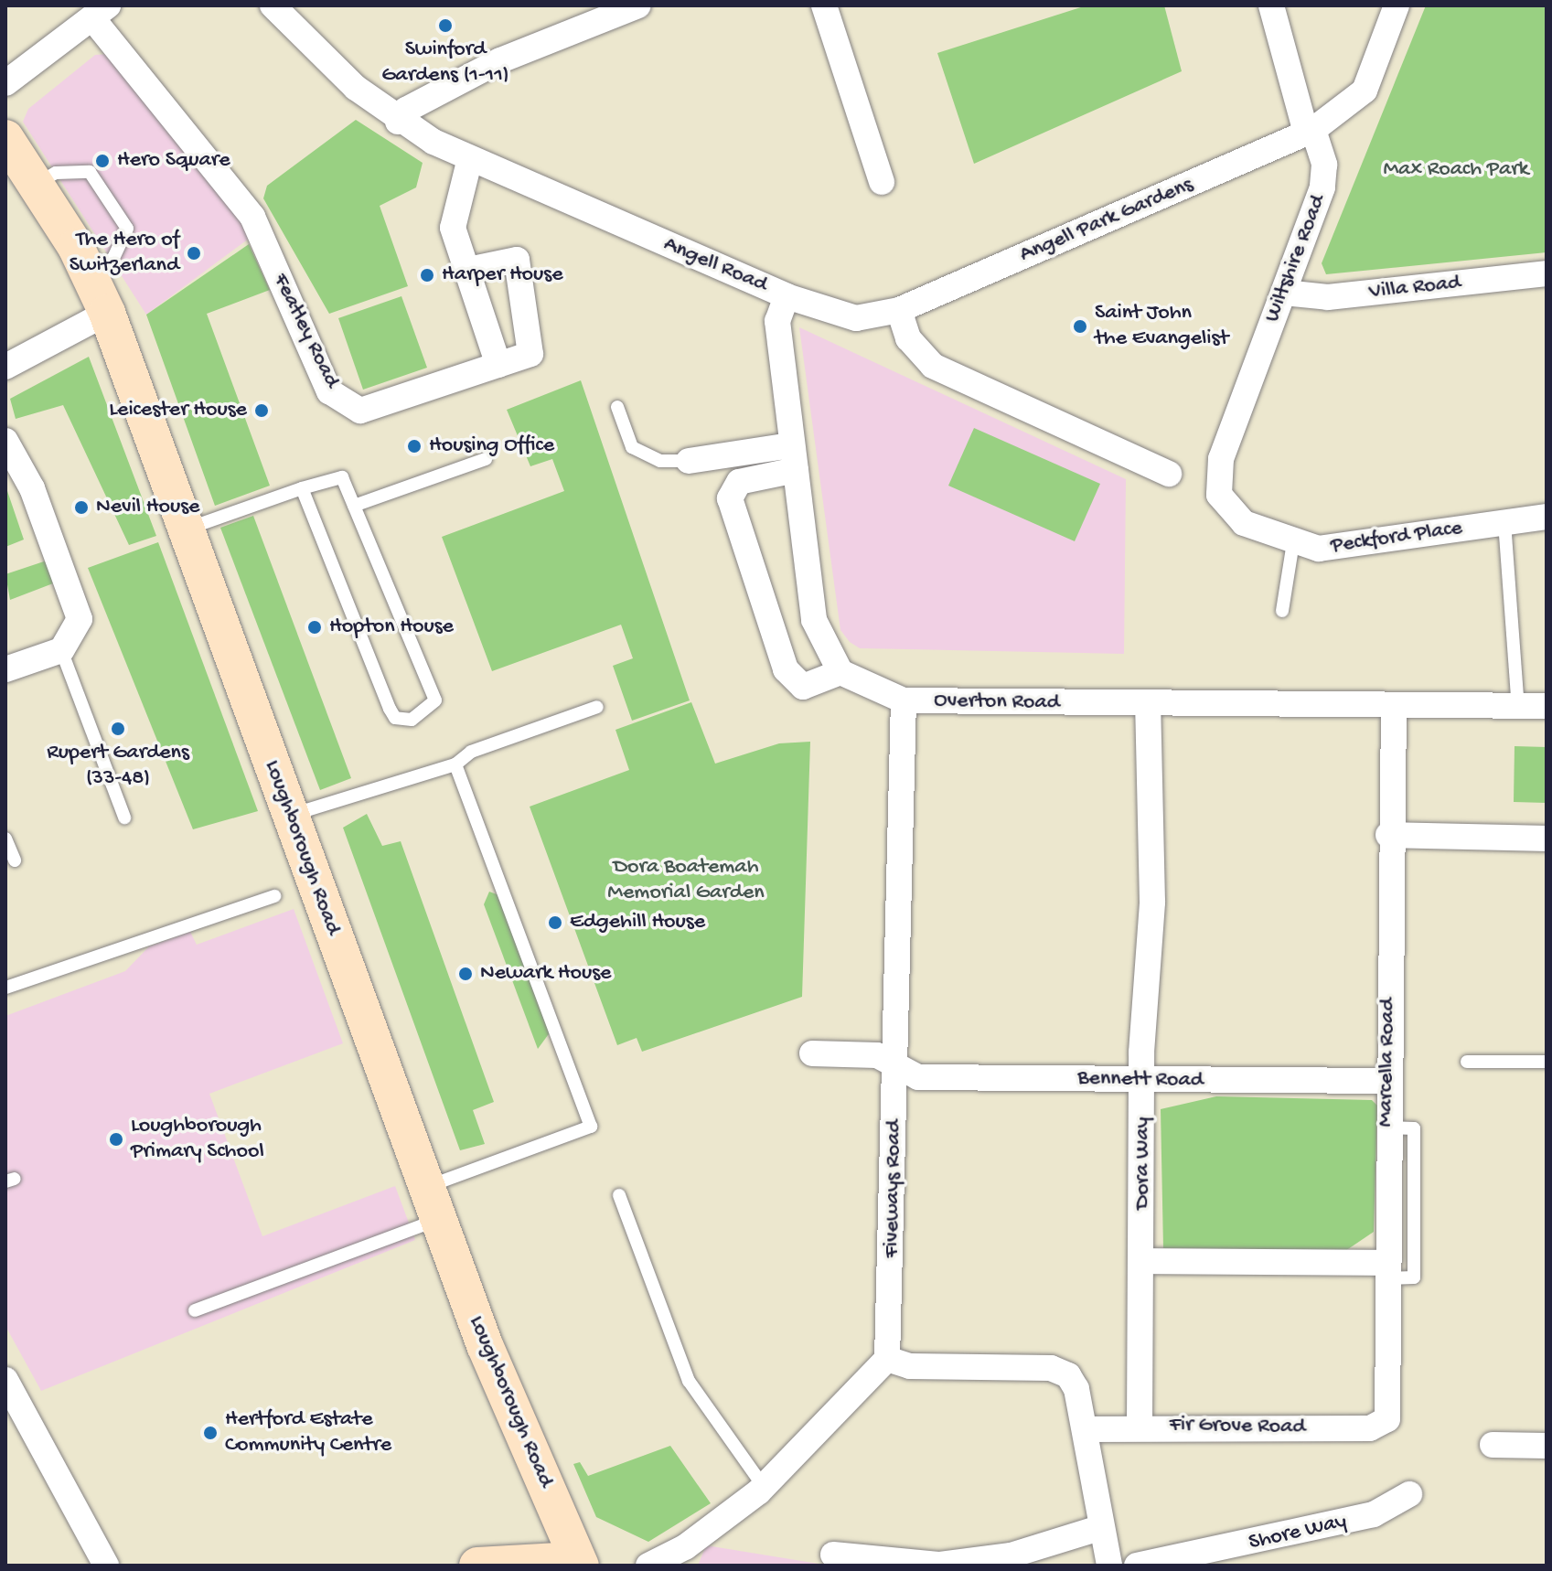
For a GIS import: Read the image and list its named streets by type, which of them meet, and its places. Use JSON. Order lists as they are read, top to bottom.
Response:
{
  "streets": {
    "street": [
      "Angell Park Gardens",
      "Wiltshire Road",
      "Angell Road",
      "Villa Road",
      "Featley Road",
      "Peckford Place",
      "Overton Road",
      "Loughborough Road",
      "Marcella Road",
      "Bennett Road",
      "Dora Way",
      "Fiveways Road",
      "Fir Grove Road",
      "Shore Way"
    ]
  },
  "crossings": [
    ["Angell Park Gardens", "Wiltshire Road"],
    ["Angell Park Gardens", "Angell Road"],
    ["Wiltshire Road", "Villa Road"],
    ["Wiltshire Road", "Peckford Place"],
    ["Overton Road", "Marcella Road"],
    ["Overton Road", "Dora Way"],
    ["Overton Road", "Fiveways Road"],
    ["Marcella Road", "Bennett Road"],
    ["Marcella Road", "Fir Grove Road"],
    ["Bennett Road", "Dora Way"],
    ["Bennett Road", "Fiveways Road"],
    ["Dora Way", "Fir Grove Road"]
  ],
  "parks": ["Max Roach Park", "Dora Boatemah Memorial Garden"],
  "places": [
    "Swinford Gardens (1-11)",
    "Hero Square",
    "The Hero of Switzerland",
    "Harper House",
    "Saint John the Evangelist",
    "Leicester House",
    "Housing Office",
    "Nevil House",
    "Hopton House",
    "Rupert Gardens (33-48)",
    "Edgehill House",
    "Newark House",
    "Loughborough Primary School",
    "Hertford Estate Community Centre"
  ]
}
